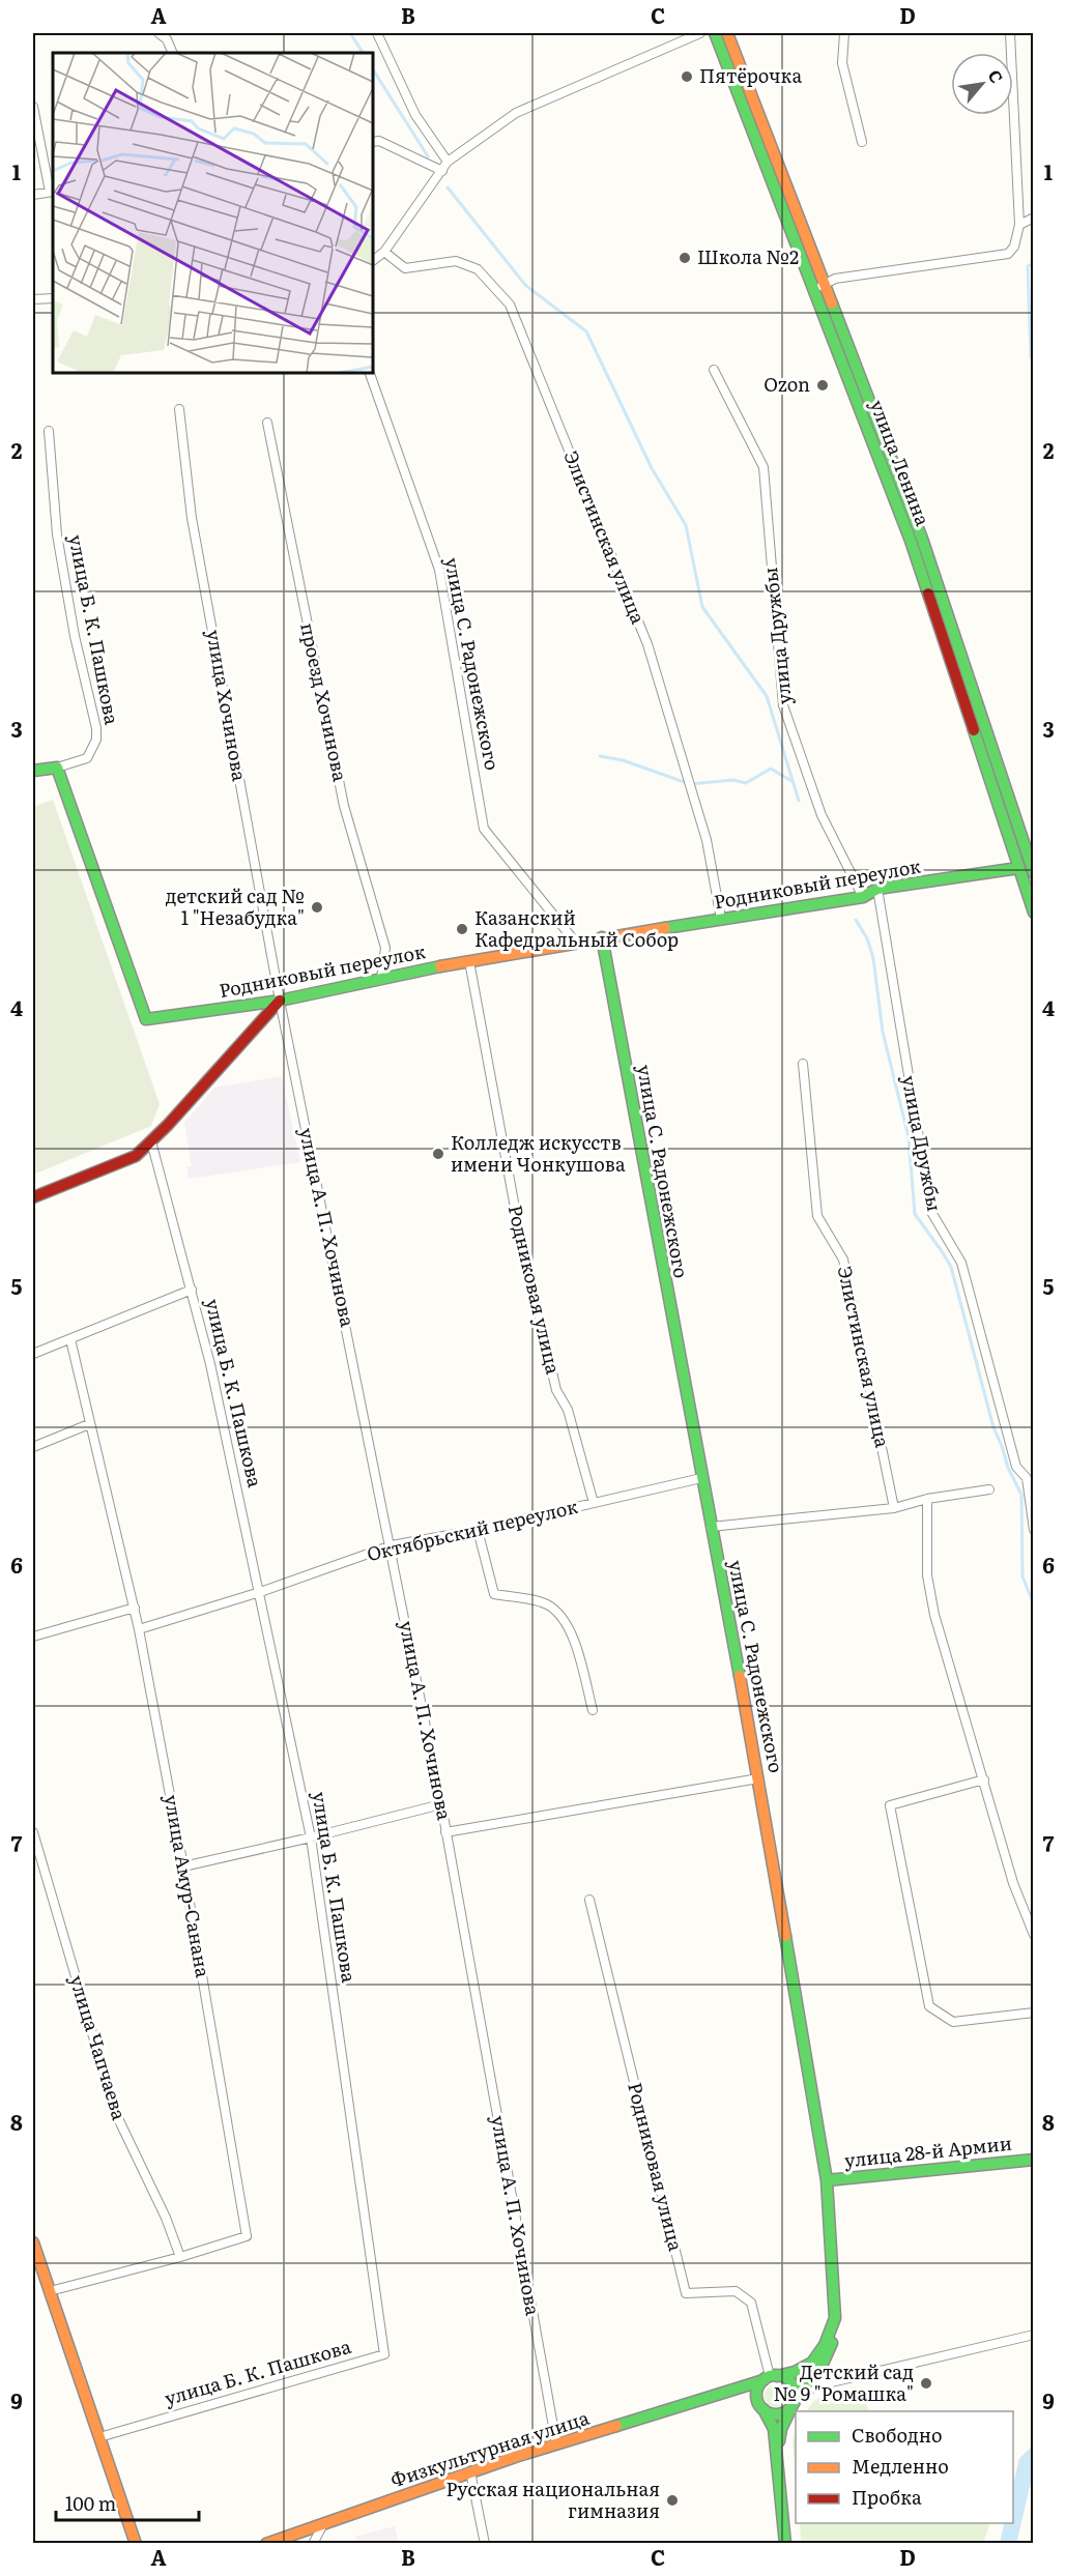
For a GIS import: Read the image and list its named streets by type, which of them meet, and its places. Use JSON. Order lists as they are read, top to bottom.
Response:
{
  "streets": {
    "street": [
      "улица Ленина",
      "Элистинская улица",
      "улица Б. К. Пашкова",
      "улица Дружбы",
      "улица С. Радонежского",
      "проезд Хочинова",
      "улица Хочинова",
      "Родниковый переулок",
      "улица А. П. Хочинова",
      "Родниковая улица",
      "Октябрьский переулок",
      "улица Амур-Санана",
      "улица Чапчаева",
      "улица 28-й Армии",
      "Физкультурная улица"
    ]
  },
  "crossings": [
    ["улица Ленина", "Родниковый переулок"],
    ["Элистинская улица", "Родниковый переулок"],
    ["улица Б. К. Пашкова", "Родниковый переулок"],
    ["улица Б. К. Пашкова", "Октябрьский переулок"],
    ["улица Дружбы", "Родниковый переулок"],
    ["улица С. Радонежского", "Родниковый переулок"],
    ["улица С. Радонежского", "Родниковая улица"],
    ["улица С. Радонежского", "Октябрьский переулок"],
    ["улица С. Радонежского", "улица 28-й Армии"],
    ["улица С. Радонежского", "Физкультурная улица"],
    ["проезд Хочинова", "Родниковый переулок"],
    ["улица Хочинова", "Родниковый переулок"],
    ["улица Хочинова", "улица А. П. Хочинова"],
    ["Родниковый переулок", "улица А. П. Хочинова"],
    ["Родниковый переулок", "Родниковая улица"],
    ["улица А. П. Хочинова", "Октябрьский переулок"],
    ["улица А. П. Хочинова", "Физкультурная улица"],
    ["Родниковая улица", "Октябрьский переулок"],
    ["Родниковая улица", "Физкультурная улица"],
    ["Октябрьский переулок", "улица Амур-Санана"],
    ["улица Амур-Санана", "улица Чапчаева"]
  ],
  "places": [
    "Пятёрочка",
    "Школа №2",
    "Ozon",
    "детский сад № 1 \"Незабудка\"",
    "Казанский Кафедральный Собор",
    "Колледж искусств имени Чонкушова",
    "Детский сад № 9 \"Ромашка\"",
    "Русская национальная гимназия"
  ],
  "legend": ["Свободно", "Медленно", "Пробка"],
  "scale_bar": "100 m",
  "north": "top right",
  "grid": {
    "columns": [
      "A",
      "B",
      "C",
      "D"
    ],
    "rows": [
      "1",
      "2",
      "3",
      "4",
      "5",
      "6",
      "7",
      "8",
      "9"
    ]
  }
}
